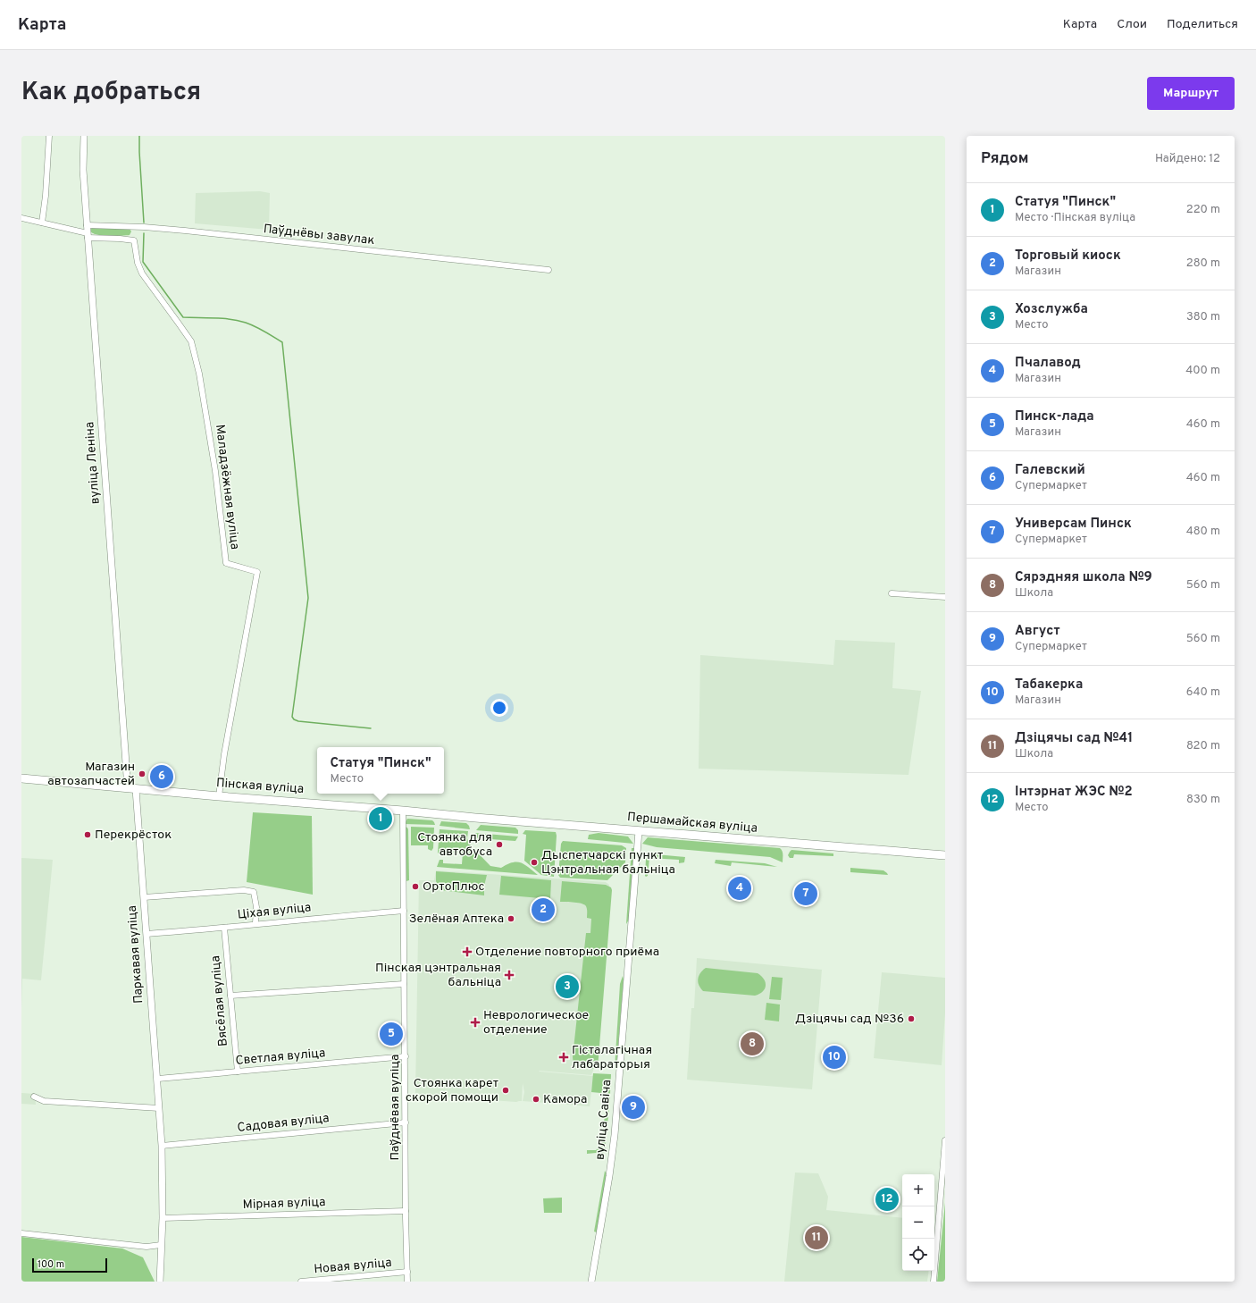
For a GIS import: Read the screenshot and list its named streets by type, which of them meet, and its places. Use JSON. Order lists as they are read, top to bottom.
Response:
{
  "streets": {
    "main road": ["Пінская вуліца", "Першамайская вуліца"],
    "street": [
      "Паўднёвы завулак",
      "вуліца Леніна",
      "Маладзёжная вуліца",
      "Ціхая вуліца",
      "Паркавая вуліца",
      "Вясёлая вуліца",
      "Светлая вуліца",
      "Паўднёвая вуліца",
      "вуліца Савіча",
      "Садовая вуліца",
      "Мірная вуліца",
      "Новая вуліца"
    ]
  },
  "crossings": [
    ["Паўднёвы завулак", "вуліца Леніна"],
    ["вуліца Леніна", "Маладзёжная вуліца"],
    ["вуліца Леніна", "Пінская вуліца"],
    ["вуліца Леніна", "Паркавая вуліца"],
    ["Маладзёжная вуліца", "Пінская вуліца"],
    ["Пінская вуліца", "Першамайская вуліца"],
    ["Пінская вуліца", "Паўднёвая вуліца"],
    ["Першамайская вуліца", "вуліца Савіча"],
    ["Ціхая вуліца", "Паркавая вуліца"],
    ["Ціхая вуліца", "Вясёлая вуліца"],
    ["Ціхая вуліца", "Паўднёвая вуліца"],
    ["Паркавая вуліца", "Светлая вуліца"],
    ["Паркавая вуліца", "Садовая вуліца"],
    ["Паркавая вуліца", "Мірная вуліца"],
    ["Вясёлая вуліца", "Светлая вуліца"],
    ["Светлая вуліца", "Паўднёвая вуліца"],
    ["Паўднёвая вуліца", "Садовая вуліца"],
    ["Паўднёвая вуліца", "Мірная вуліца"],
    ["Паўднёвая вуліца", "Новая вуліца"]
  ],
  "places": {
    "other": [
      "Магазин автозапчастей",
      "Перекрёсток",
      "Стоянка для автобуса",
      "Дыспетчарскі пункт Цэнтральная бальніца",
      "ОртоПлюс",
      "Зелёная Аптека",
      "Дзіцячы сад №36",
      "Стоянка карет скорой помощи",
      "Камора"
    ],
    "health": [
      "Отделение повторного приёма",
      "Пінская цэнтральная бальніца",
      "Неврологическое отделение",
      "Гісталагічная лабараторыя"
    ]
  },
  "scale_bar": "100 m",
  "page": {
    "header": "Карта",
    "nav": ["Карта", "Слои", "Поделиться"],
    "title": "Как добраться",
    "buttons": "Маршрут",
    "heading": ["Рядом", "Найдено: 12"],
    "list": [
      {
        "mark": "1",
        "name": "Статуя \"Пинск\"",
        "note": "Место · Пінская вуліца",
        "value": "220 m"
      },
      {
        "mark": "2",
        "name": "Торговый киоск",
        "note": "Магазин",
        "value": "280 m"
      },
      {
        "mark": "3",
        "name": "Хозслужба",
        "note": "Место",
        "value": "380 m"
      },
      {
        "mark": "4",
        "name": "Пчалавод",
        "note": "Магазин",
        "value": "400 m"
      },
      {
        "mark": "5",
        "name": "Пинск-лада",
        "note": "Магазин",
        "value": "460 m"
      },
      {
        "mark": "6",
        "name": "Галевский",
        "note": "Супермаркет",
        "value": "460 m"
      },
      {
        "mark": "7",
        "name": "Универсам Пинск",
        "note": "Супермаркет",
        "value": "480 m"
      },
      {
        "mark": "8",
        "name": "Сярэдняя школа №9",
        "note": "Школа",
        "value": "560 m"
      },
      {
        "mark": "9",
        "name": "Август",
        "note": "Супермаркет",
        "value": "560 m"
      },
      {
        "mark": "10",
        "name": "Табакерка",
        "note": "Магазин",
        "value": "640 m"
      },
      {
        "mark": "11",
        "name": "Дзіцячы сад №41",
        "note": "Школа",
        "value": "820 m"
      },
      {
        "mark": "12",
        "name": "Інтэрнат ЖЭС №2",
        "note": "Место",
        "value": "830 m"
      }
    ],
    "popup": ["Статуя \"Пинск\"", "Место"],
    "pins": [
      "6",
      "1",
      "4",
      "7",
      "2",
      "3",
      "5",
      "8",
      "10",
      "9",
      "12",
      "11"
    ],
    "map_buttons": ["+", "−"],
    "scale": "100 m"
  }
}
